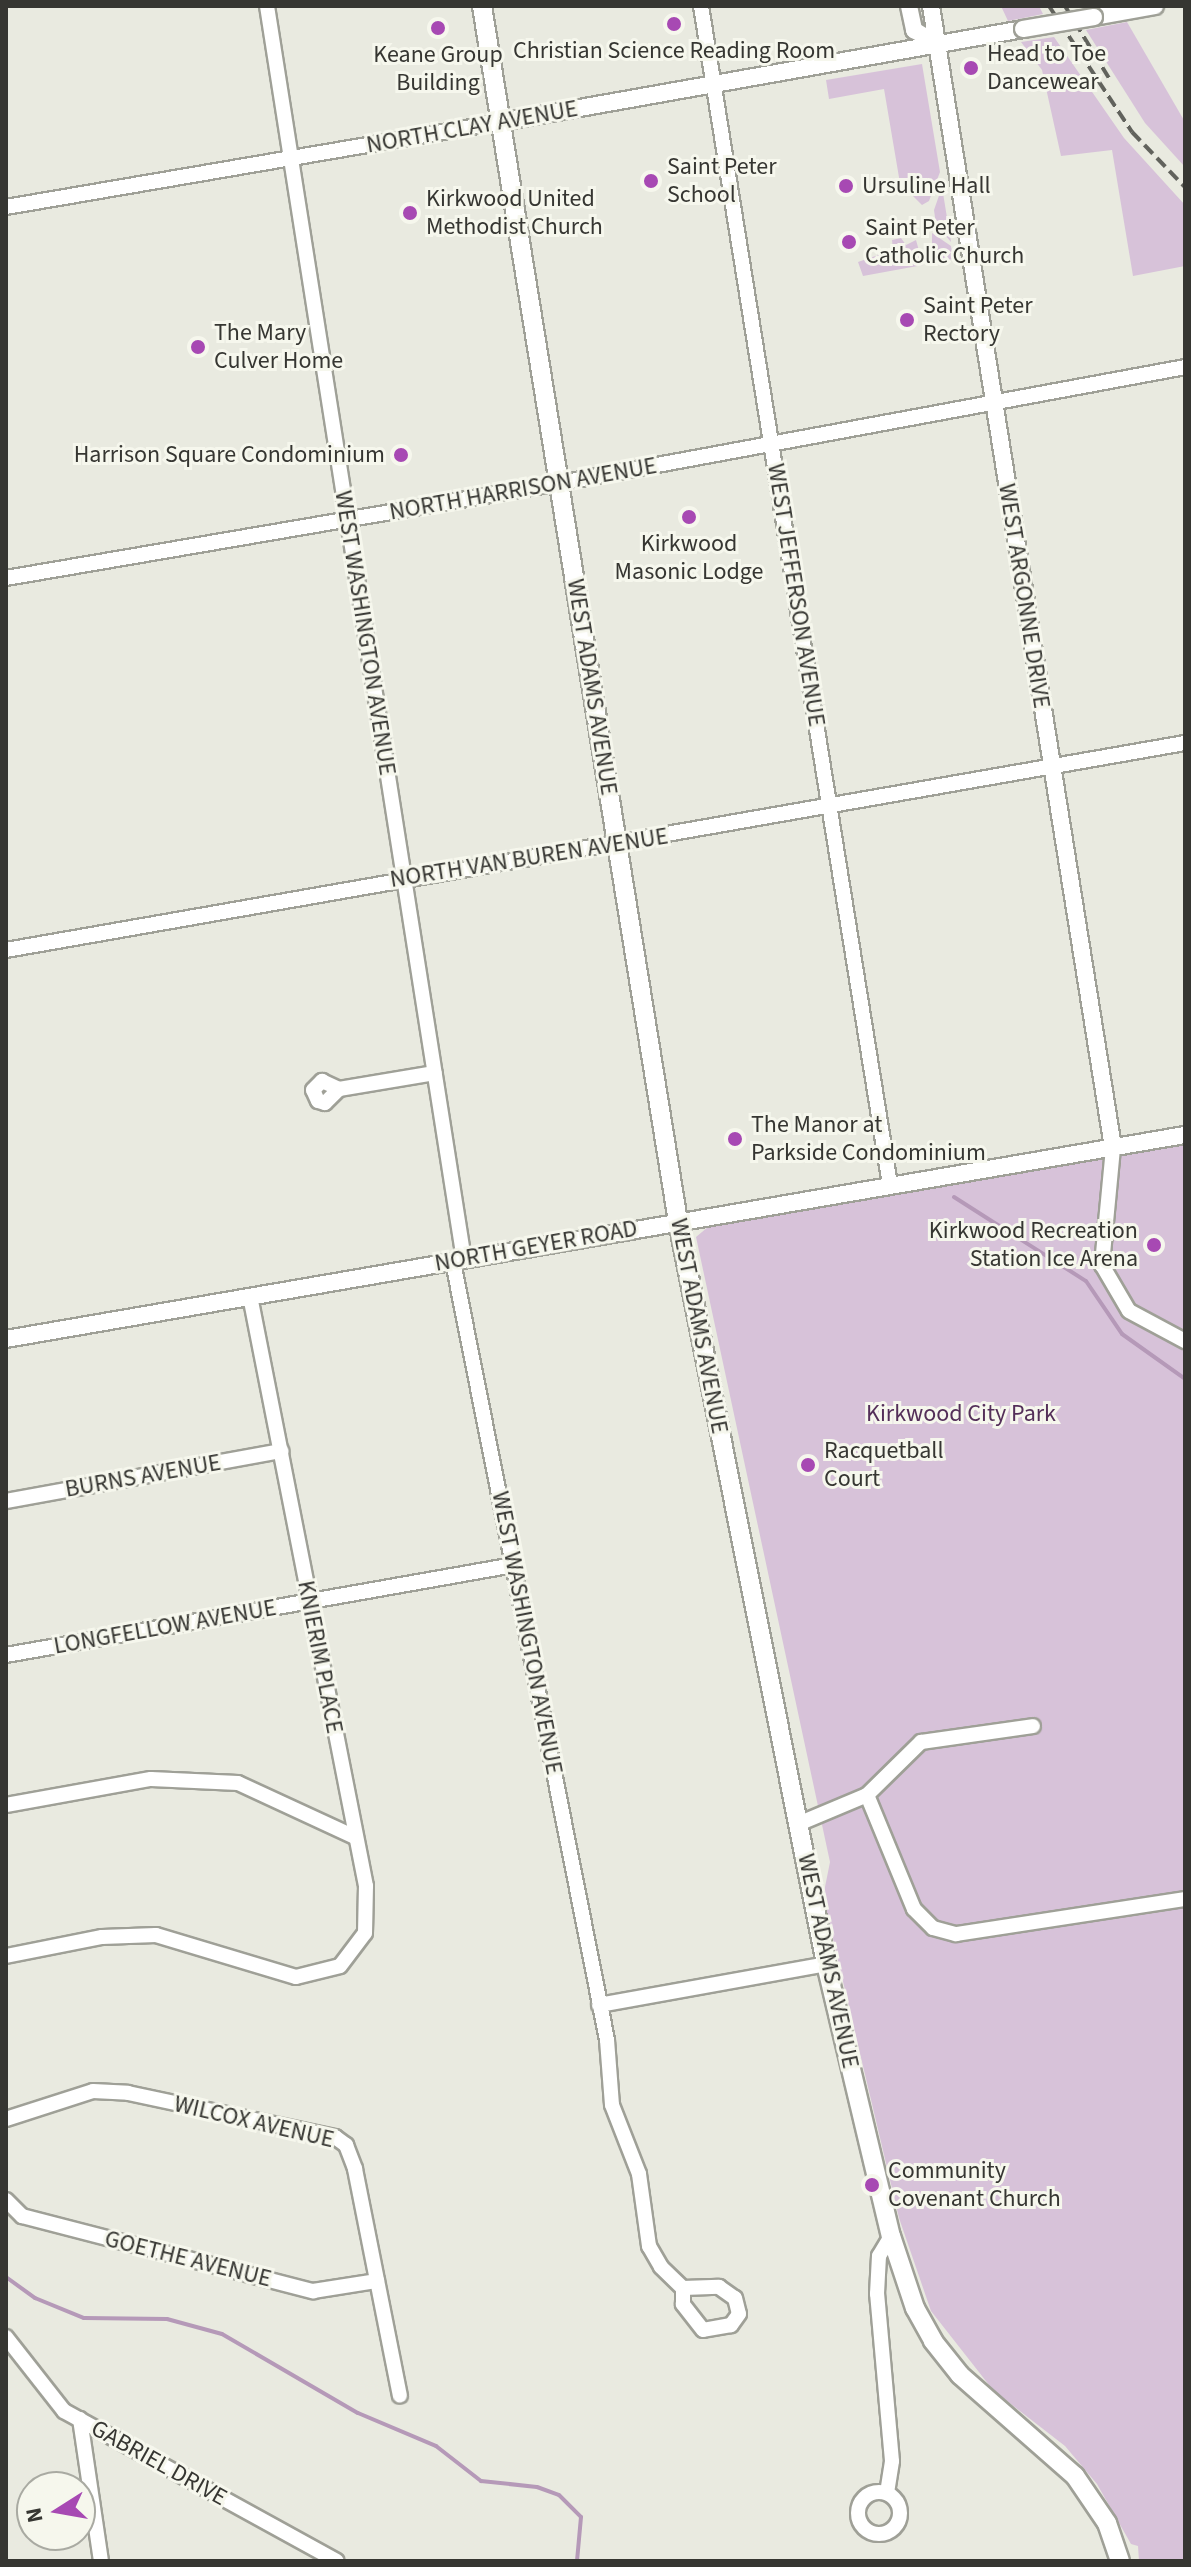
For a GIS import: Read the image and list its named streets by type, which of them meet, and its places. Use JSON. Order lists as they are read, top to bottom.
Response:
{
  "streets": {
    "main road": ["WEST ADAMS AVENUE"],
    "street": [
      "NORTH CLAY AVENUE",
      "NORTH HARRISON AVENUE",
      "WEST JEFFERSON AVENUE",
      "WEST ARGONNE DRIVE",
      "WEST WASHINGTON AVENUE",
      "NORTH VAN BUREN AVENUE",
      "NORTH GEYER ROAD",
      "BURNS AVENUE",
      "LONGFELLOW AVENUE",
      "KNIERIM PLACE",
      "WILCOX AVENUE",
      "GOETHE AVENUE",
      "GABRIEL DRIVE"
    ]
  },
  "crossings": [
    ["NORTH CLAY AVENUE", "WEST JEFFERSON AVENUE"],
    ["NORTH CLAY AVENUE", "WEST ARGONNE DRIVE"],
    ["NORTH CLAY AVENUE", "WEST WASHINGTON AVENUE"],
    ["NORTH CLAY AVENUE", "WEST ADAMS AVENUE"],
    ["NORTH HARRISON AVENUE", "WEST JEFFERSON AVENUE"],
    ["NORTH HARRISON AVENUE", "WEST ARGONNE DRIVE"],
    ["NORTH HARRISON AVENUE", "WEST WASHINGTON AVENUE"],
    ["NORTH HARRISON AVENUE", "WEST ADAMS AVENUE"],
    ["WEST JEFFERSON AVENUE", "NORTH VAN BUREN AVENUE"],
    ["WEST JEFFERSON AVENUE", "NORTH GEYER ROAD"],
    ["WEST ARGONNE DRIVE", "NORTH VAN BUREN AVENUE"],
    ["WEST ARGONNE DRIVE", "NORTH GEYER ROAD"],
    ["WEST WASHINGTON AVENUE", "NORTH VAN BUREN AVENUE"],
    ["WEST WASHINGTON AVENUE", "NORTH GEYER ROAD"],
    ["WEST WASHINGTON AVENUE", "LONGFELLOW AVENUE"],
    ["WEST ADAMS AVENUE", "NORTH VAN BUREN AVENUE"],
    ["WEST ADAMS AVENUE", "NORTH GEYER ROAD"],
    ["NORTH GEYER ROAD", "KNIERIM PLACE"],
    ["BURNS AVENUE", "KNIERIM PLACE"],
    ["LONGFELLOW AVENUE", "KNIERIM PLACE"],
    ["WILCOX AVENUE", "GOETHE AVENUE"]
  ],
  "parks": ["Kirkwood City Park"],
  "places": [
    "Christian Science Reading Room",
    "Keane Group Building",
    "Head to Toe Dancewear",
    "Saint Peter School",
    "Ursuline Hall",
    "Kirkwood United Methodist Church",
    "Saint Peter Catholic Church",
    "Saint Peter Rectory",
    "The Mary Culver Home",
    "Harrison Square Condominium",
    "Kirkwood Masonic Lodge",
    "The Manor at Parkside Condominium",
    "Kirkwood Recreation Station Ice Arena",
    "Racquetball Court",
    "Community Covenant Church"
  ],
  "north": "left"
}
